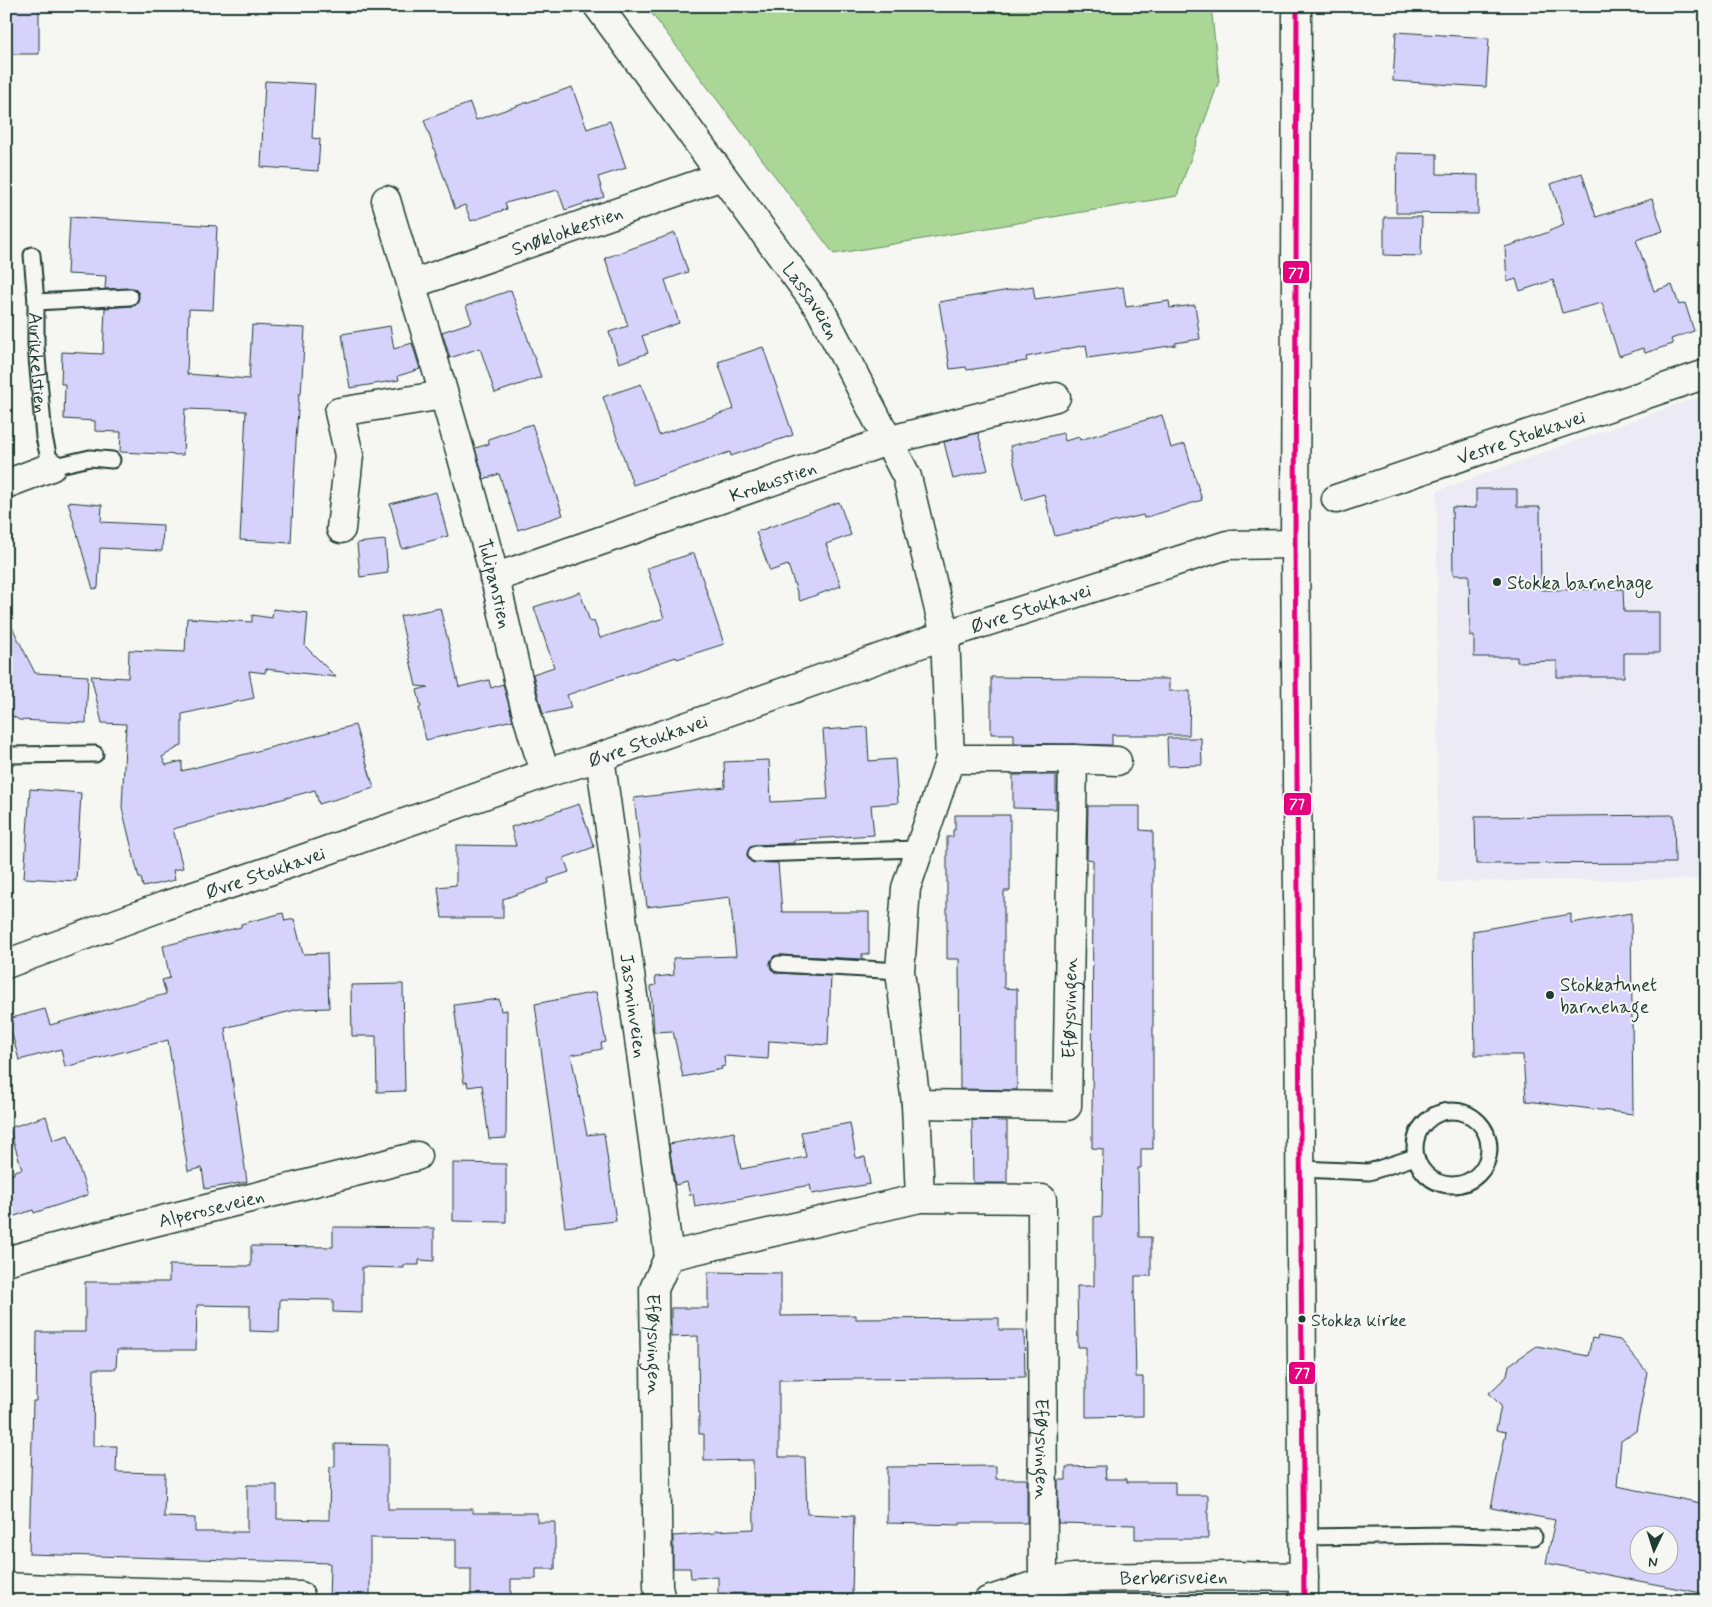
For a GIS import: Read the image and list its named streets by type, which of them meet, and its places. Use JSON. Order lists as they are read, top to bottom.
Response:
{
  "streets": {
    "street": [
      "Snøklokkestien",
      "Lassaveien",
      "Vestre Stokkavei",
      "Krokusstien",
      "Tulipanstien",
      "Øvre Stokkavei",
      "Jasminveien",
      "Eføysvingen",
      "Alperoseveien",
      "Berberisveien"
    ],
    "lane": ["Aurikkelstien"]
  },
  "crossings": [
    ["Snøklokkestien", "Lassaveien"],
    ["Snøklokkestien", "Tulipanstien"],
    ["Lassaveien", "Krokusstien"],
    ["Lassaveien", "Øvre Stokkavei"],
    ["Krokusstien", "Tulipanstien"],
    ["Tulipanstien", "Øvre Stokkavei"],
    ["Øvre Stokkavei", "Jasminveien"],
    ["Jasminveien", "Eføysvingen"],
    ["Eføysvingen", "Berberisveien"]
  ],
  "places": ["Stokka barnehage", "Stokkatunet barnehage", "Stokka kirke"],
  "lines": ["transit line 77"],
  "north": "bottom"
}
